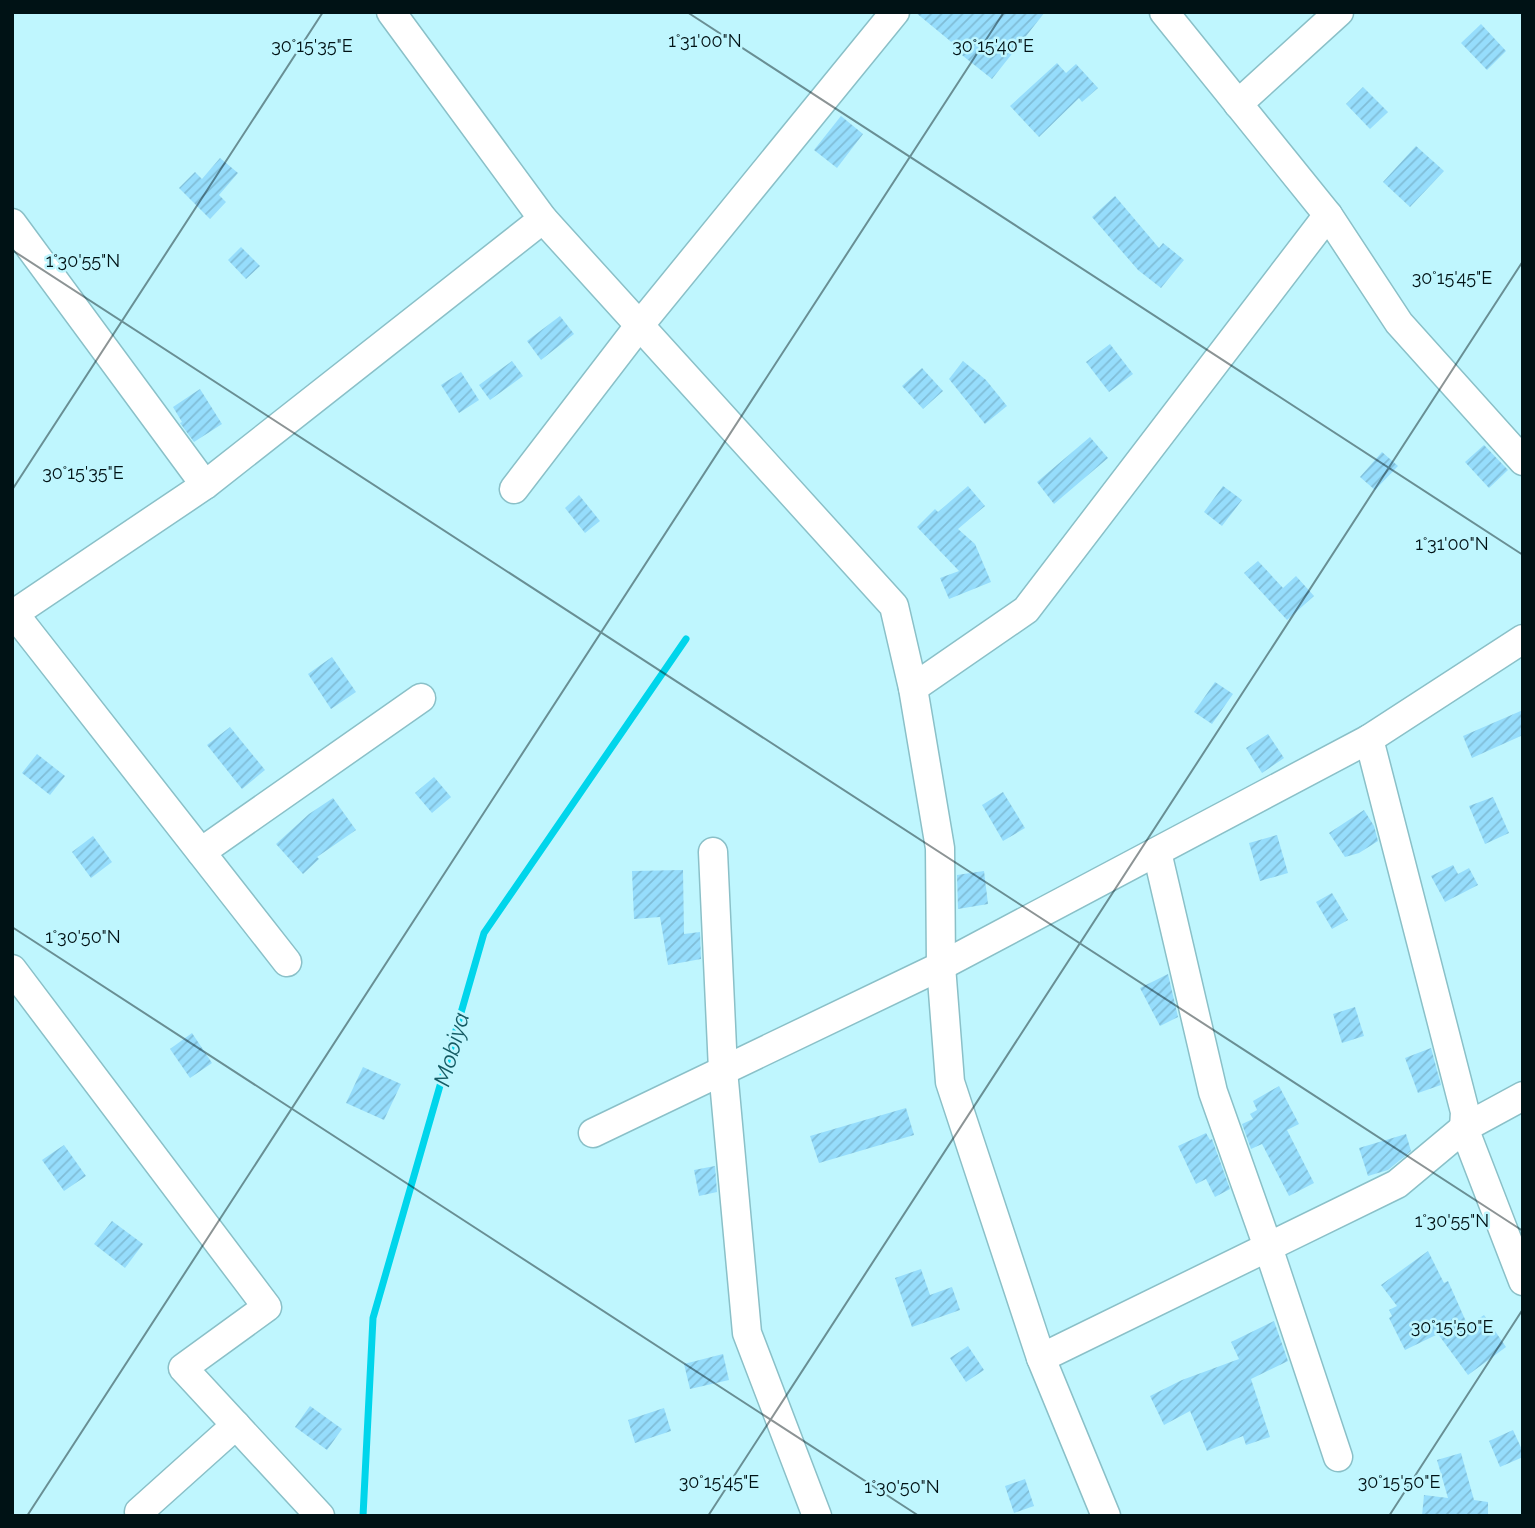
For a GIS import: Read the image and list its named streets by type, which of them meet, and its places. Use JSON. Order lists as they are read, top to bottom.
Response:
{
  "water": ["Mobiya"],
  "coordinates": [
    "1°31'00\"N",
    "30°15'35\"E",
    "30°15'40\"E",
    "1°30'55\"N",
    "30°15'45\"E",
    "1°30'50\"N",
    "30°15'50\"E"
  ]
}
